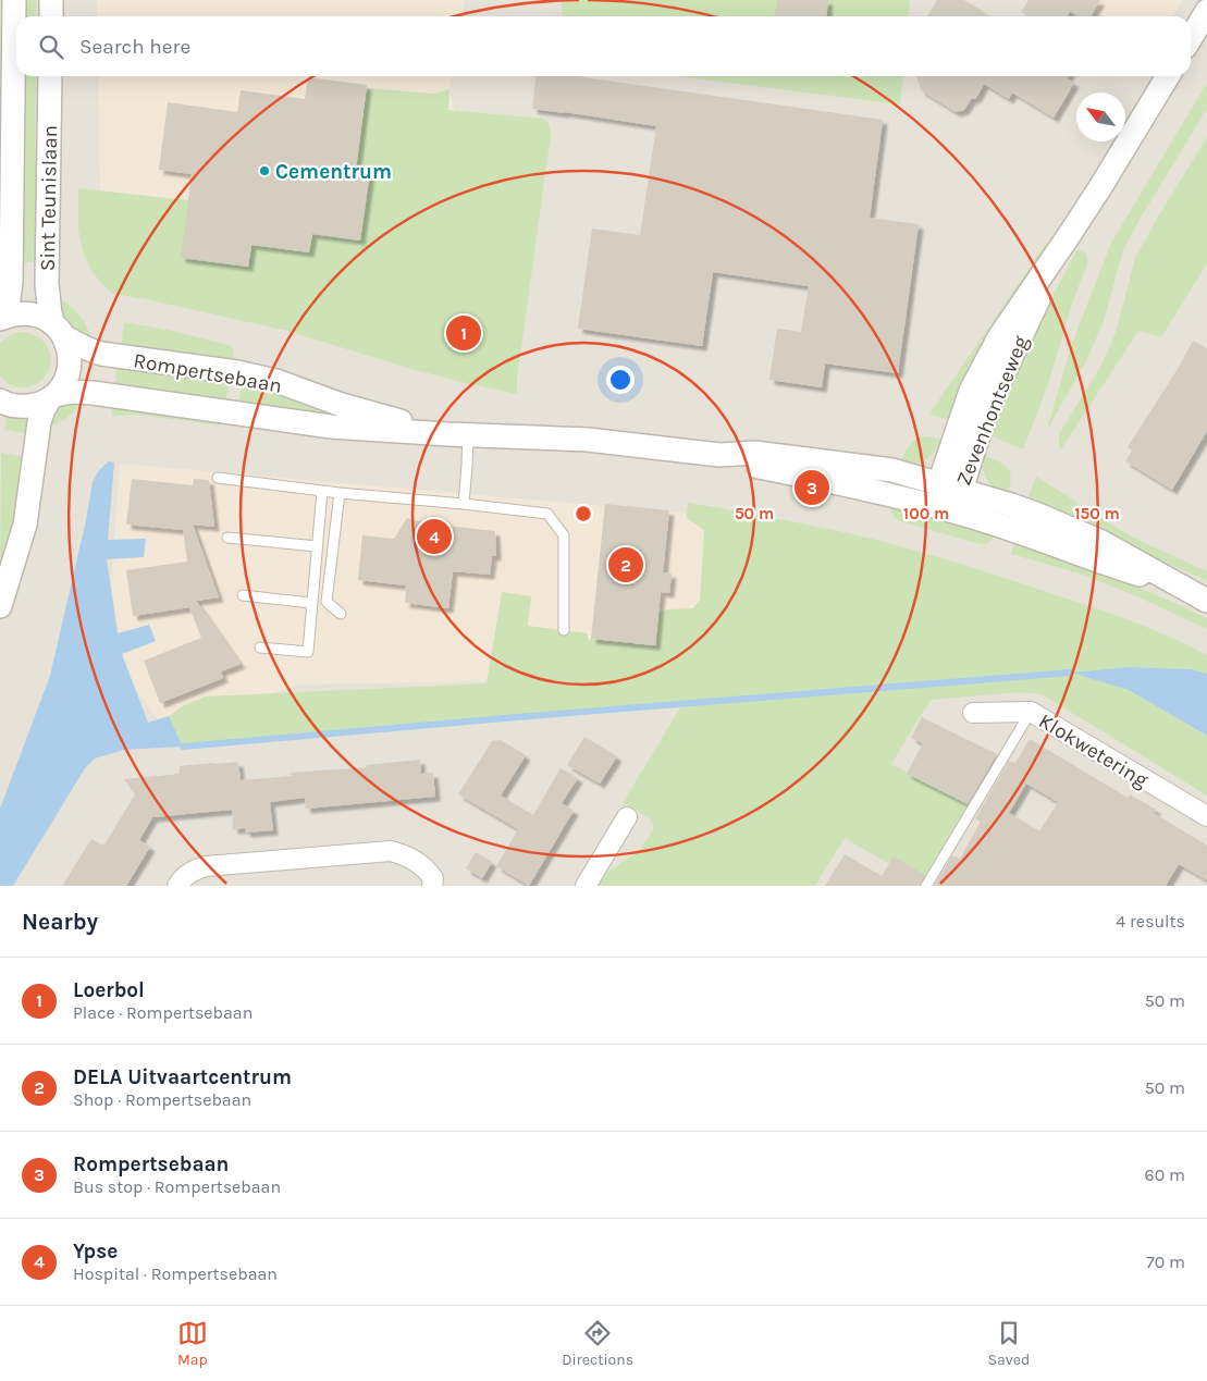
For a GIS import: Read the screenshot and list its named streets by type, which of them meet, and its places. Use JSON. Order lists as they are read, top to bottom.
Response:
{
  "streets": {
    "street": [
      "Sint Teunislaan",
      "Rompertsebaan",
      "Zevenhontseweg",
      "Klokwetering"
    ]
  },
  "crossings": [
    ["Sint Teunislaan", "Rompertsebaan"],
    ["Rompertsebaan", "Zevenhontseweg"]
  ],
  "places": ["Cementrum"],
  "north": "top left",
  "page": {
    "search": "Search here",
    "pins": [
      "1",
      "3",
      "4",
      "2"
    ],
    "heading": ["Nearby", "4 results"],
    "list": [
      {
        "mark": "1",
        "name": "Loerbol",
        "note": "Place · Rompertsebaan",
        "value": "50 m"
      },
      {
        "mark": "2",
        "name": "DELA Uitvaartcentrum",
        "note": "Shop · Rompertsebaan",
        "value": "50 m"
      },
      {
        "mark": "3",
        "name": "Rompertsebaan",
        "note": "Bus stop · Rompertsebaan",
        "value": "60 m"
      },
      {
        "mark": "4",
        "name": "Ypse",
        "note": "Hospital · Rompertsebaan",
        "value": "70 m"
      }
    ],
    "nav": ["Map", "Directions", "Saved"]
  },
  "rings": ["50 m", "100 m", "150 m"]
}
